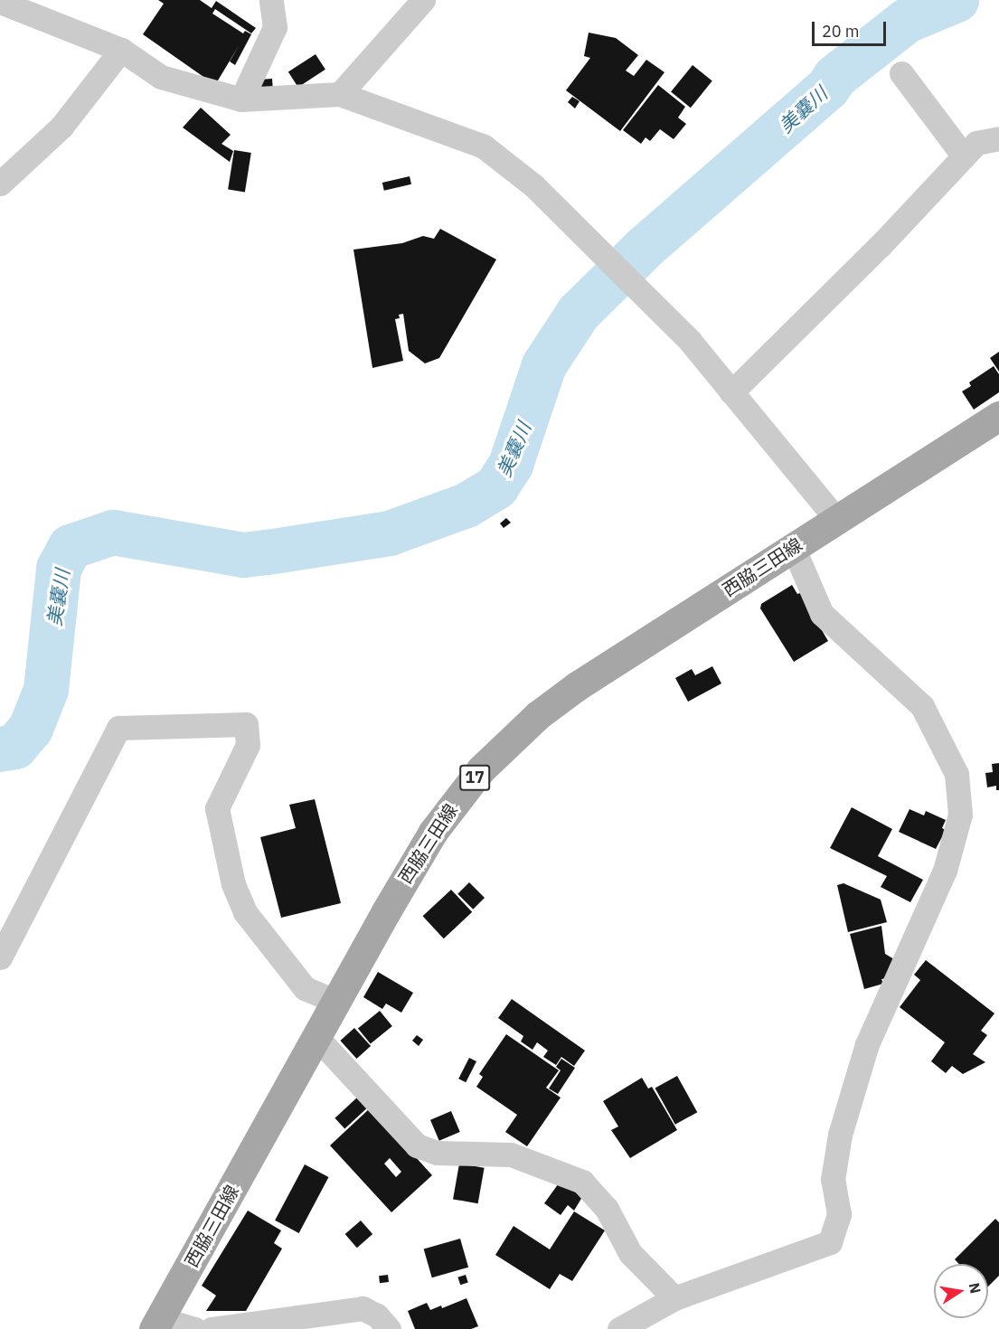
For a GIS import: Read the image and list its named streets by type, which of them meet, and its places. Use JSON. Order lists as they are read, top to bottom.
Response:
{
  "streets": {
    "main road": ["西脇三田線", "17"]
  },
  "water": ["美嚢川"],
  "scale_bar": "20 m",
  "north": "right"
}
